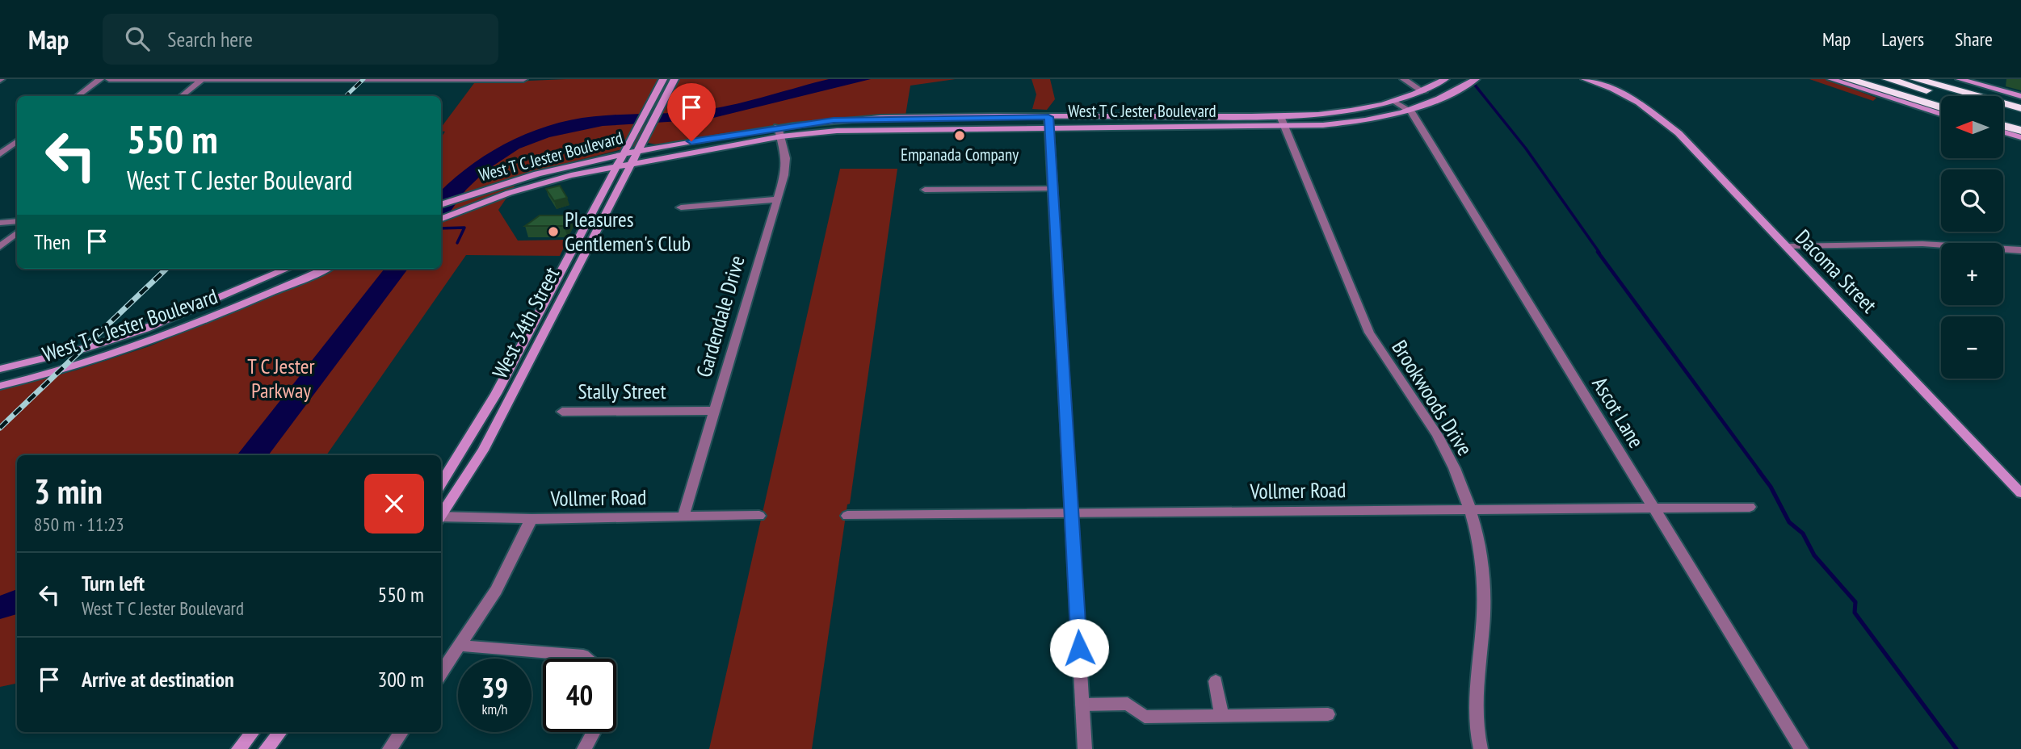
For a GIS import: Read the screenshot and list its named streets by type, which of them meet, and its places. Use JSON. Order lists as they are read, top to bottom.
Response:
{
  "streets": {
    "main road": ["West T C Jester Boulevard", "Dacoma Street", "West 34th Street"],
    "street": [
      "Gardendale Drive",
      "Stally Street",
      "Brookwoods Drive",
      "Ascot Lane",
      "Vollmer Road"
    ]
  },
  "crossings": [
    ["West T C Jester Boulevard", "Gardendale Drive"],
    ["West T C Jester Boulevard", "West 34th Street"],
    ["West T C Jester Boulevard", "Brookwoods Drive"],
    ["West T C Jester Boulevard", "Ascot Lane"],
    ["Gardendale Drive", "Stally Street"],
    ["Gardendale Drive", "Vollmer Road"],
    ["Brookwoods Drive", "Vollmer Road"],
    ["Ascot Lane", "Vollmer Road"]
  ],
  "parks": ["T C Jester Parkway"],
  "places": ["Empanada Company", "Pleasures Gentlemen's Club"],
  "north": "left",
  "page": {
    "header": "Map",
    "search": "Search here",
    "nav": ["Map", "Layers", "Share"],
    "map_buttons": ["+", "−"],
    "turn": ["550 m", "West T C Jester Boulevard"],
    "then": "Then",
    "heading": ["3 min", "850 m · 11:23"],
    "list": [
      {
        "name": "Turn left",
        "note": "West T C Jester Boulevard",
        "value": "550 m"
      },
      {
        "name": "Arrive at destination",
        "value": "300 m"
      }
    ],
    "speed": "39 km/h",
    "limit": "40"
  }
}
